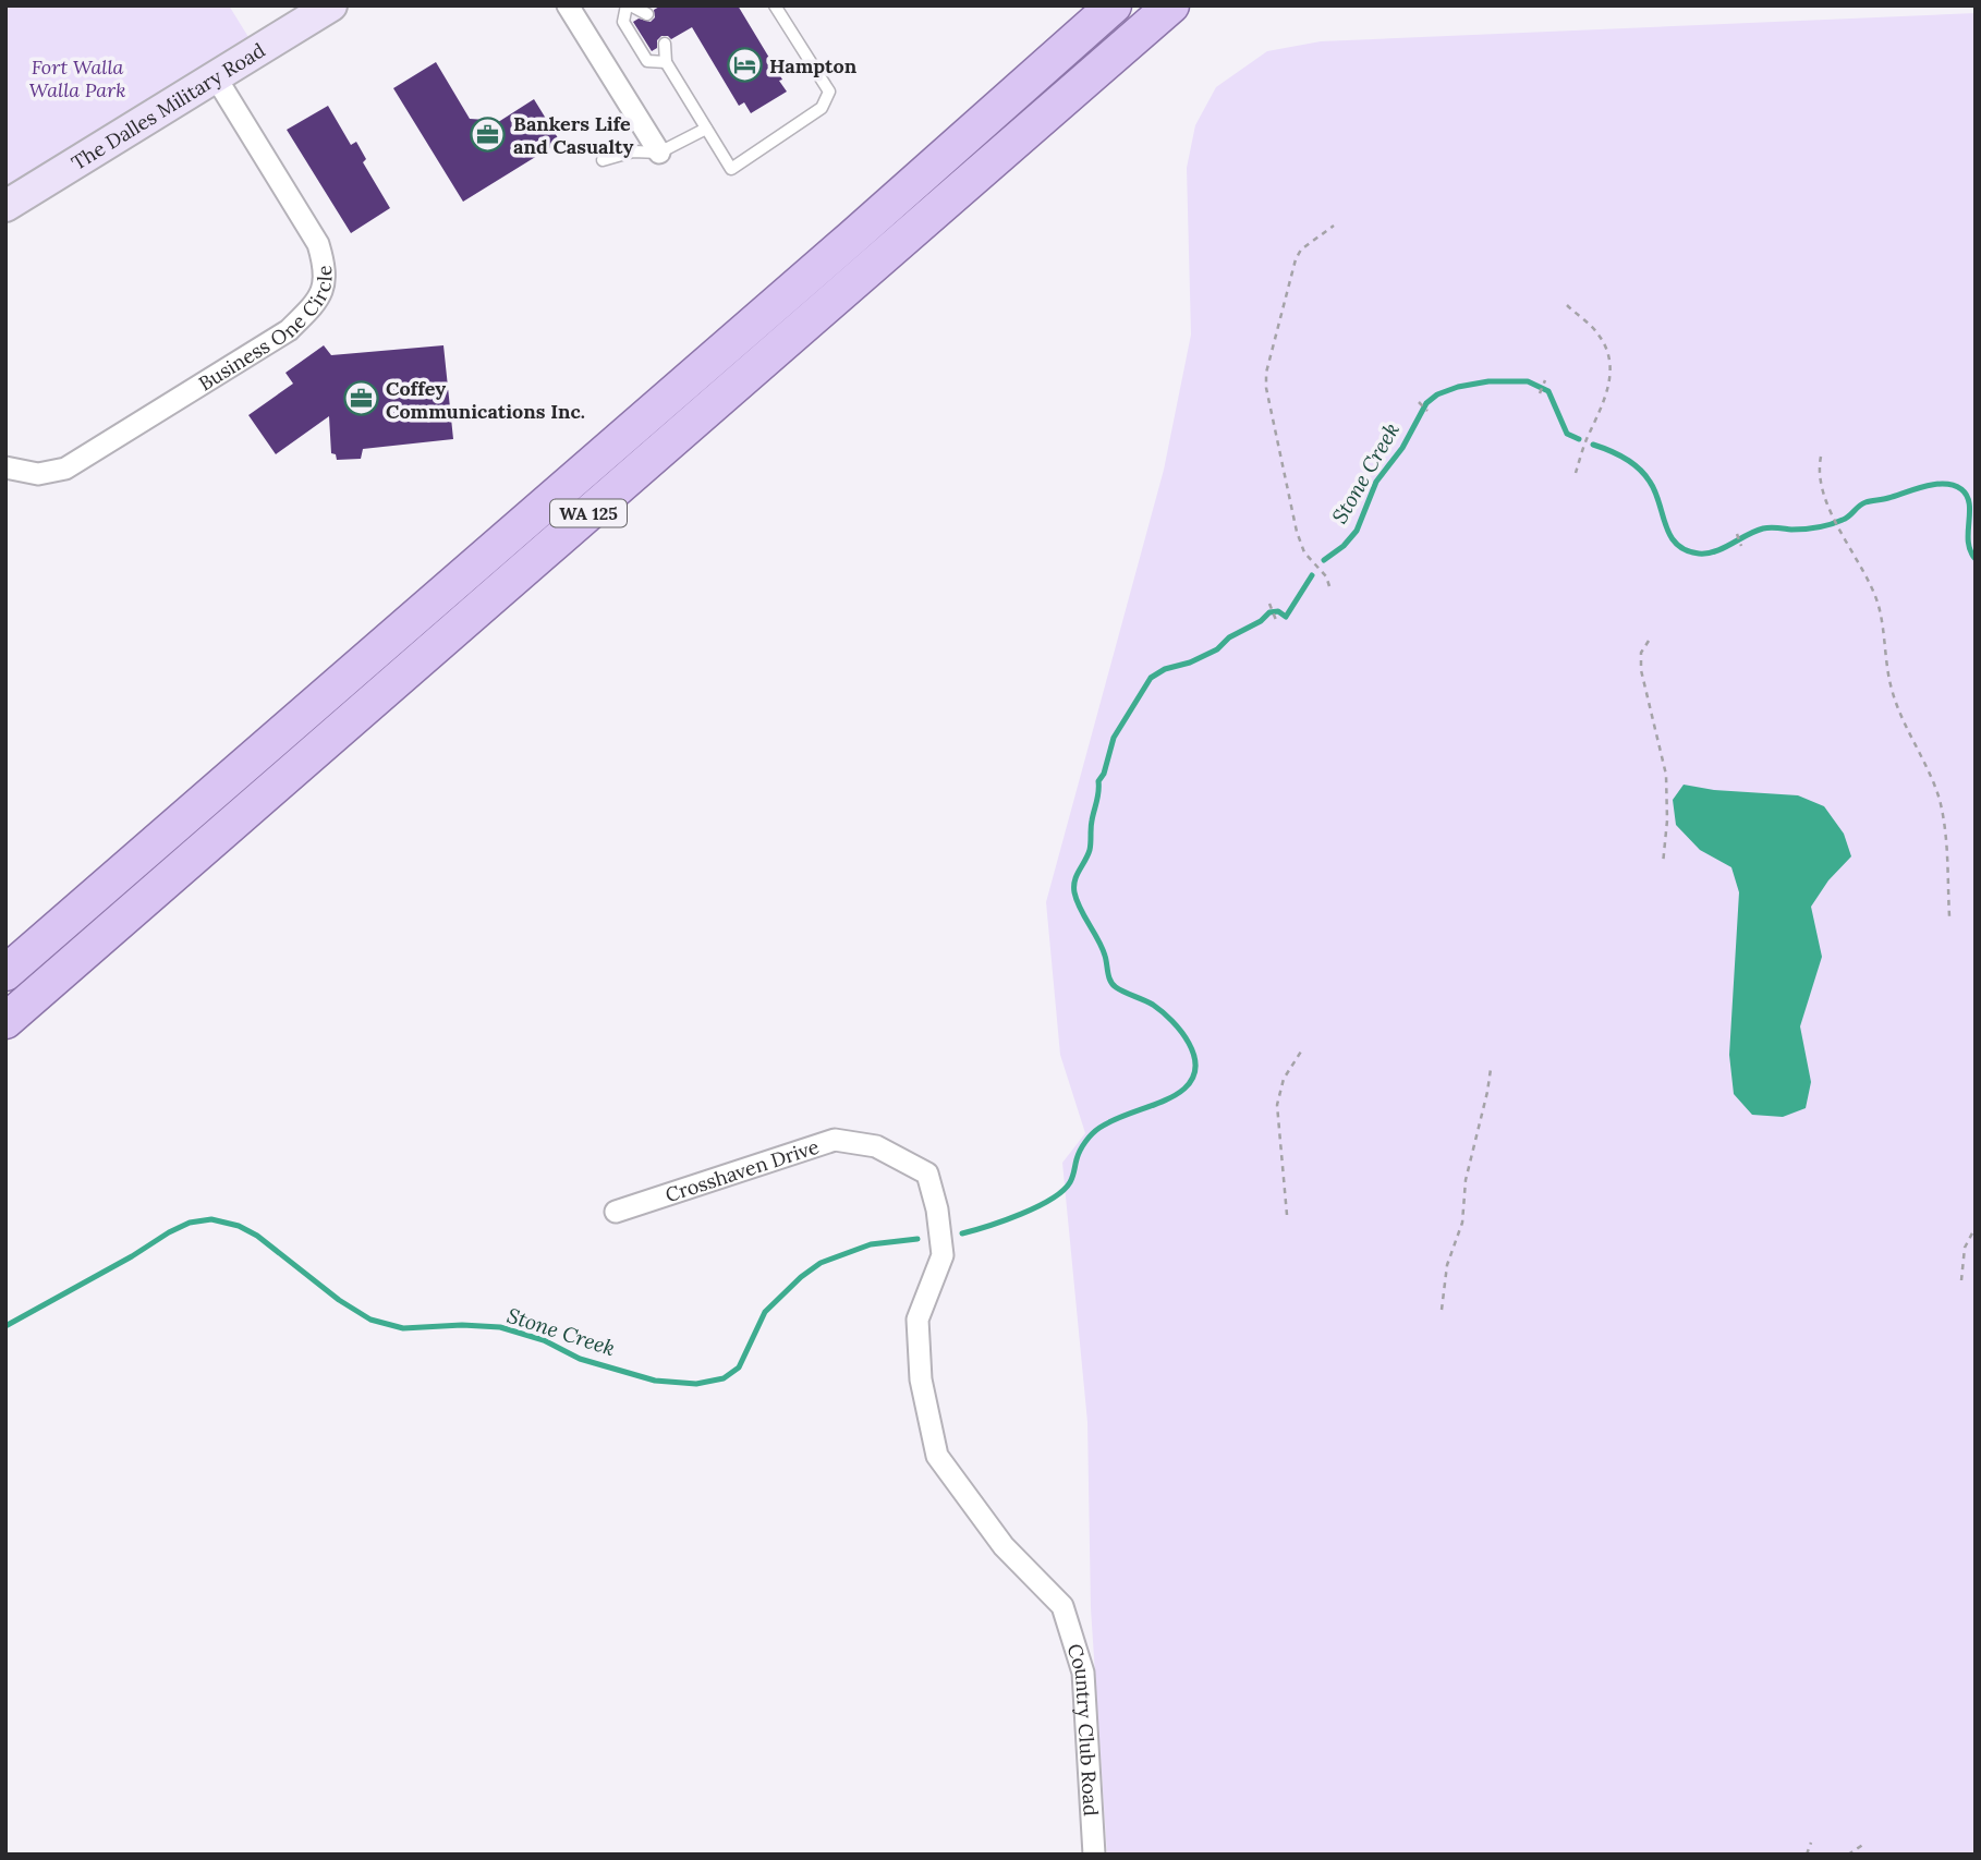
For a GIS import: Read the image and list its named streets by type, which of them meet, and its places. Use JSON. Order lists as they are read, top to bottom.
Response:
{
  "streets": {
    "main road": ["The Dalles Military Road", "WA 125"],
    "street": ["Business One Circle", "Crosshaven Drive", "Country Club Road"]
  },
  "crossings": [
    ["The Dalles Military Road", "Business One Circle"],
    ["Crosshaven Drive", "Country Club Road"]
  ],
  "water": ["Stone Creek"],
  "parks": ["Fort Walla Walla Park"],
  "places": {
    "hotel": ["Hampton"],
    "office": ["Bankers Life and Casualty", "Coffey Communications Inc."]
  }
}
